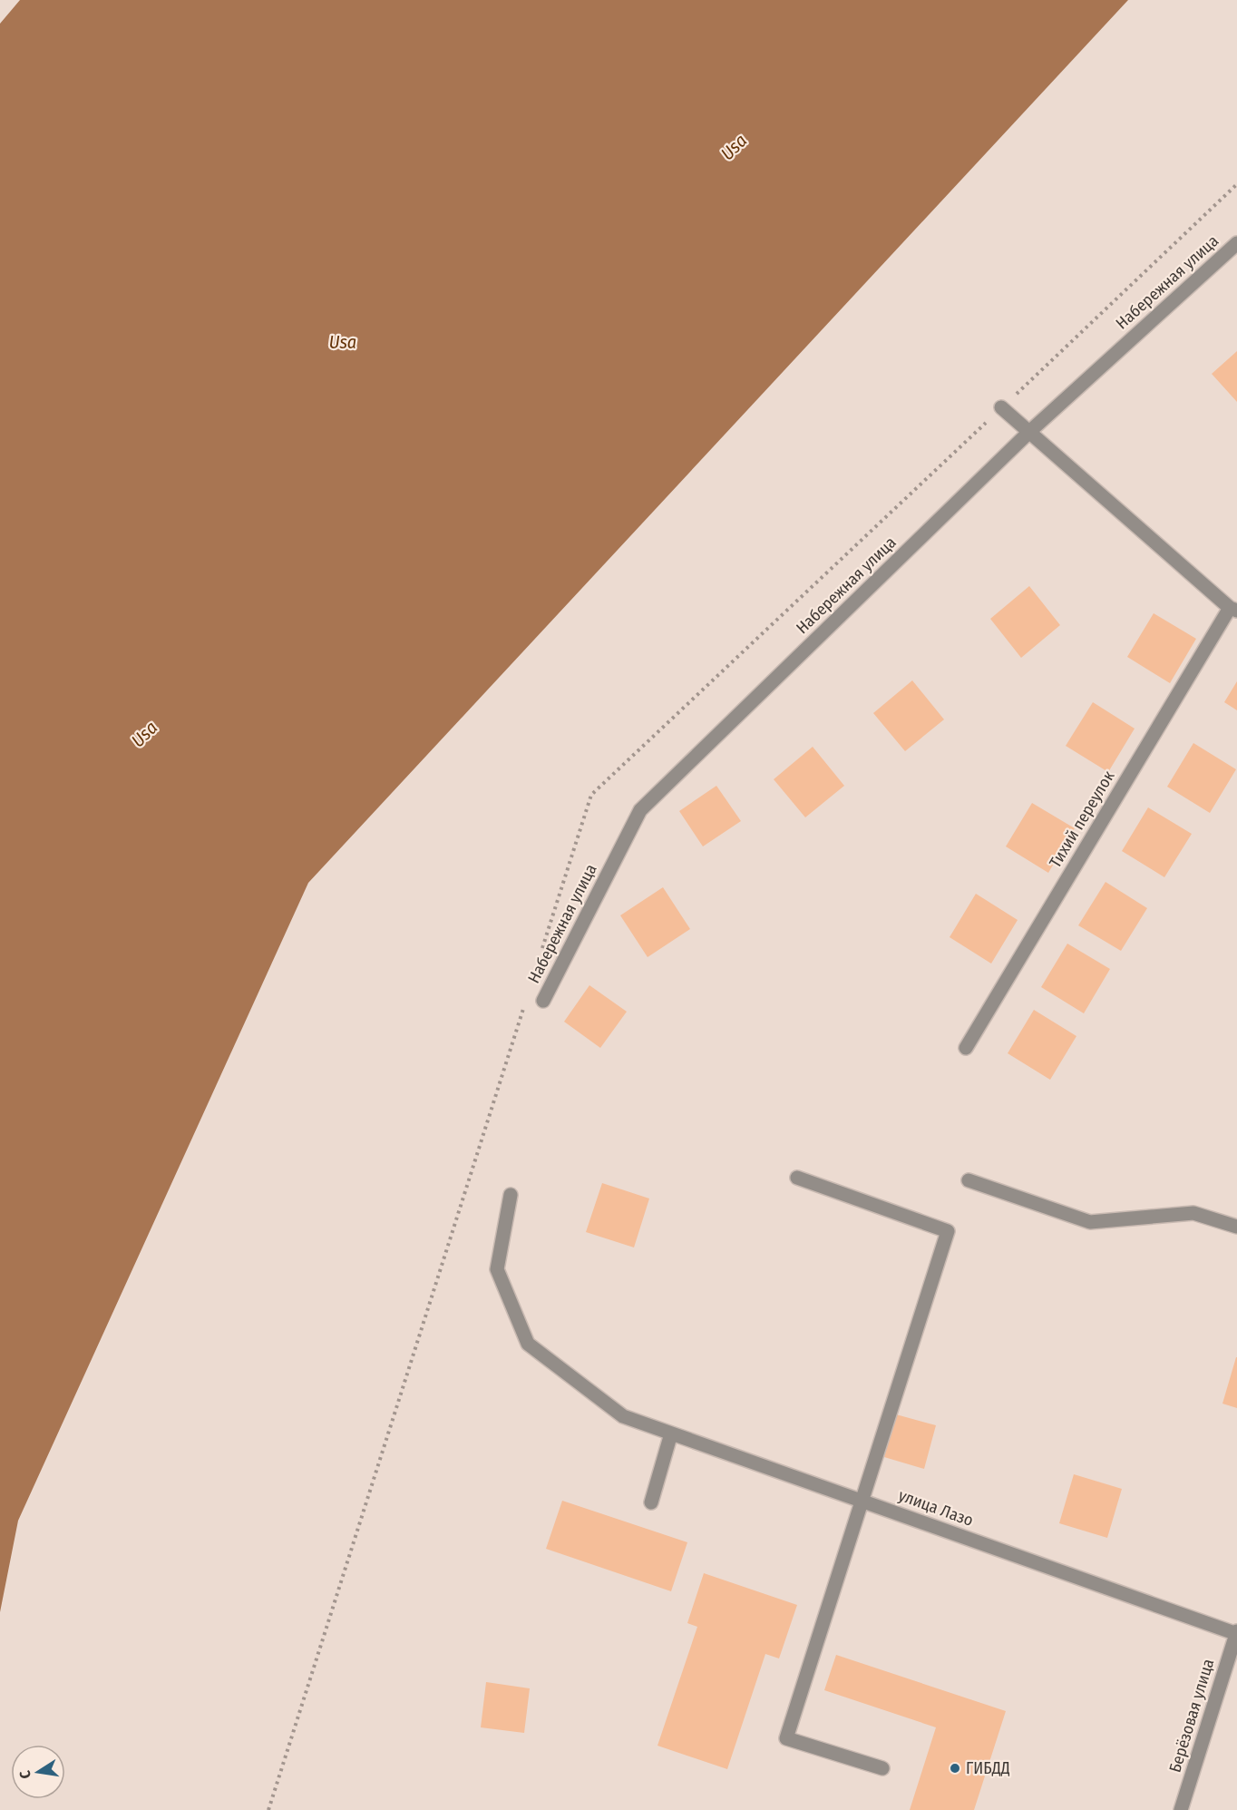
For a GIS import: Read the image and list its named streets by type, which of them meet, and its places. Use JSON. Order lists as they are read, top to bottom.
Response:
{
  "streets": {
    "street": [
      "Набережная улица",
      "Тихий переулок",
      "улица Лазо",
      "Берёзовая улица"
    ]
  },
  "crossings": [
    ["Набережная улица", "Тихий переулок"],
    ["улица Лазо", "Берёзовая улица"]
  ],
  "water": ["Usa"],
  "places": ["ГИБДД"],
  "north": "left"
}
